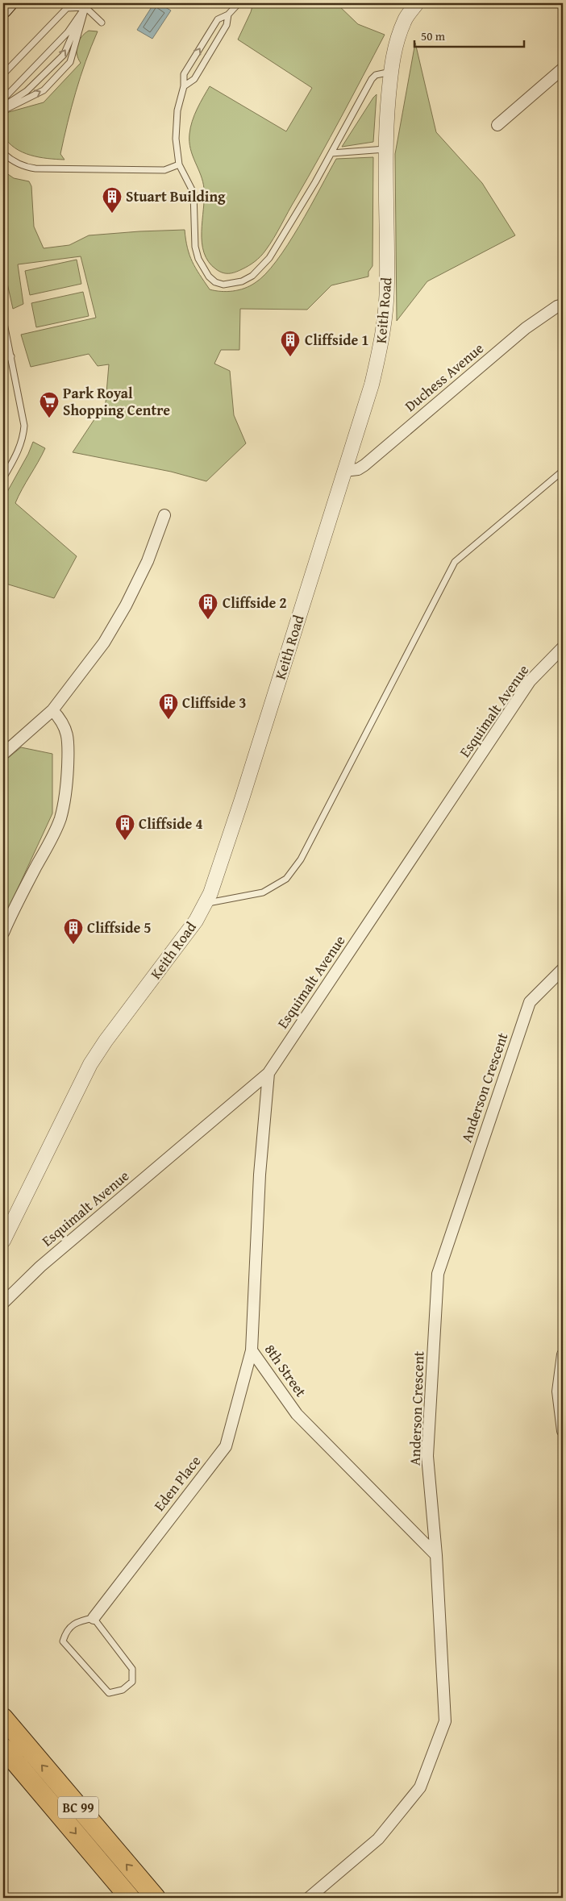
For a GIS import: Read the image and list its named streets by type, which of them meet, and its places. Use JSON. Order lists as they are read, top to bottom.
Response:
{
  "streets": {
    "highway": ["BC 99"],
    "street": [
      "Keith Road",
      "Duchess Avenue",
      "Esquimalt Avenue",
      "Anderson Crescent",
      "8th Street",
      "Eden Place"
    ]
  },
  "crossings": [
    ["Keith Road", "Duchess Avenue"],
    ["Esquimalt Avenue", "8th Street"],
    ["Anderson Crescent", "8th Street"],
    ["8th Street", "Eden Place"]
  ],
  "places": {
    "building": [
      "Stuart Building",
      "Cliffside 1",
      "Cliffside 2",
      "Cliffside 3",
      "Cliffside 4",
      "Cliffside 5"
    ],
    "supermarket": ["Park Royal Shopping Centre"]
  },
  "scale_bar": "50 m"
}
